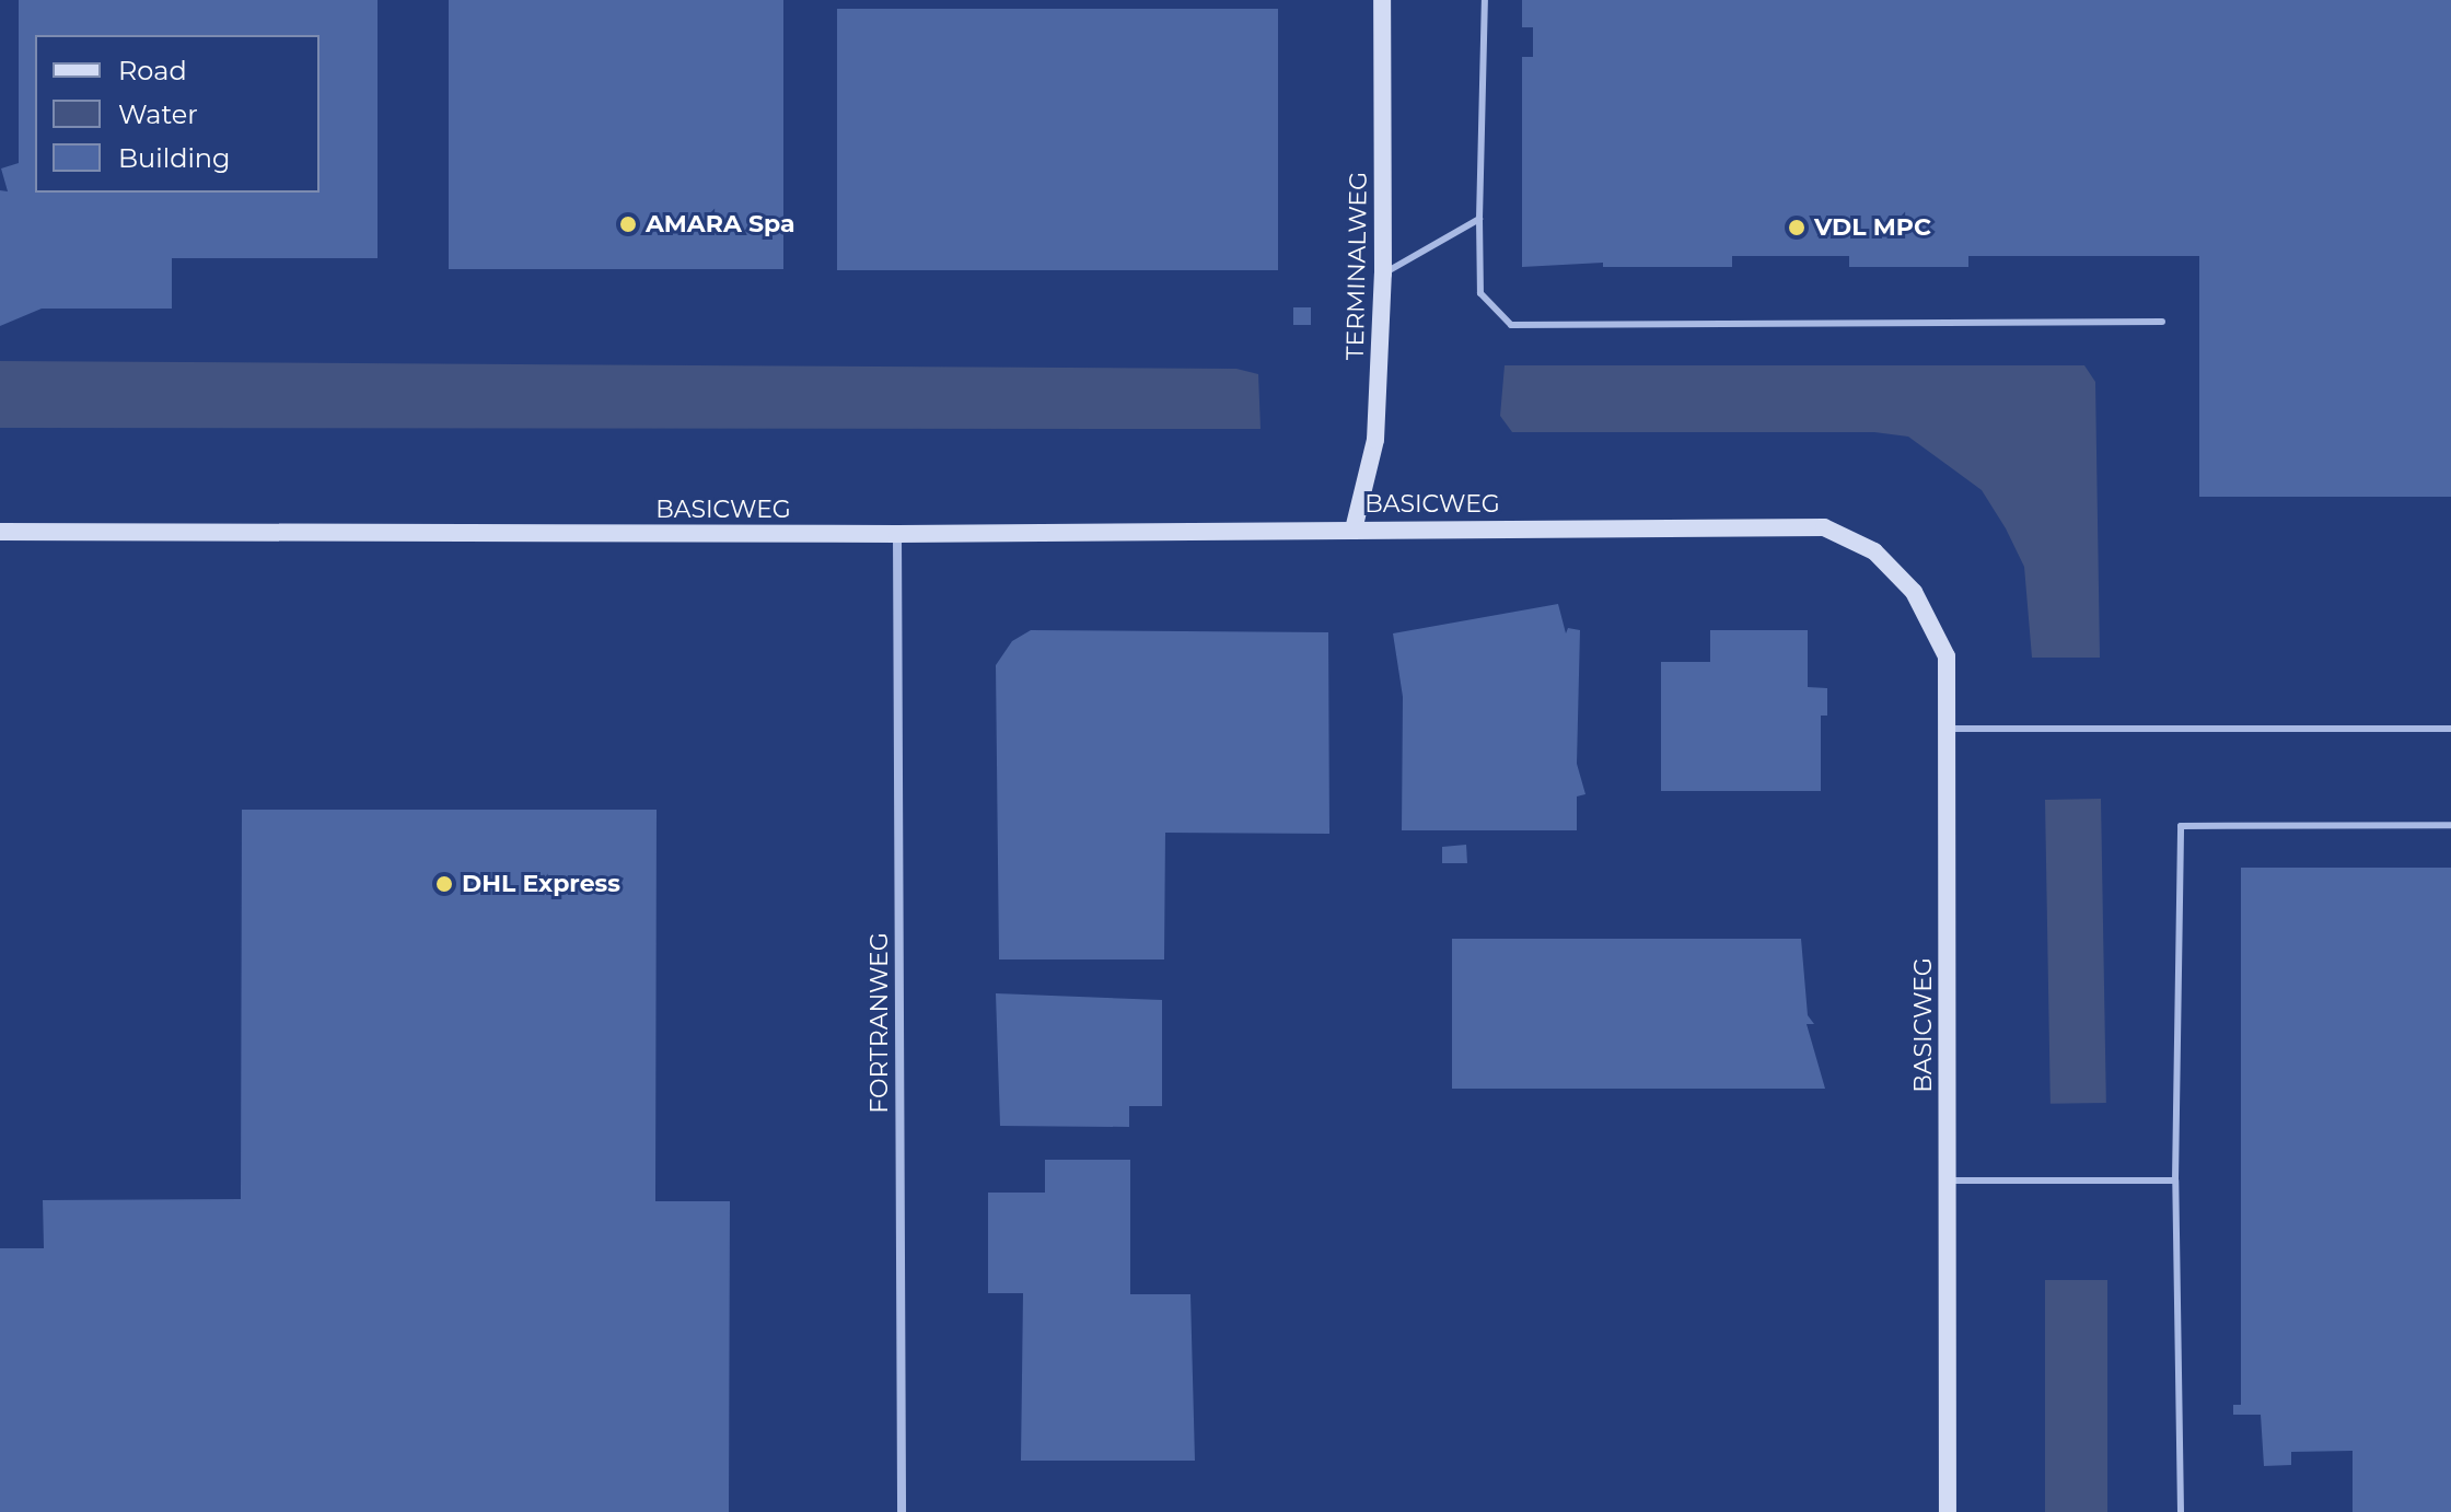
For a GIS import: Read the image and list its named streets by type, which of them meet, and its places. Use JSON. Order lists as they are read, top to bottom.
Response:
{
  "streets": {
    "street": ["TERMINALWEG", "BASICWEG", "FORTRANWEG"]
  },
  "crossings": [
    ["TERMINALWEG", "BASICWEG"],
    ["BASICWEG", "FORTRANWEG"]
  ],
  "places": ["AMARA Spa", "VDL MPC", "DHL Express"],
  "legend": ["Road", "Water", "Building"]
}
